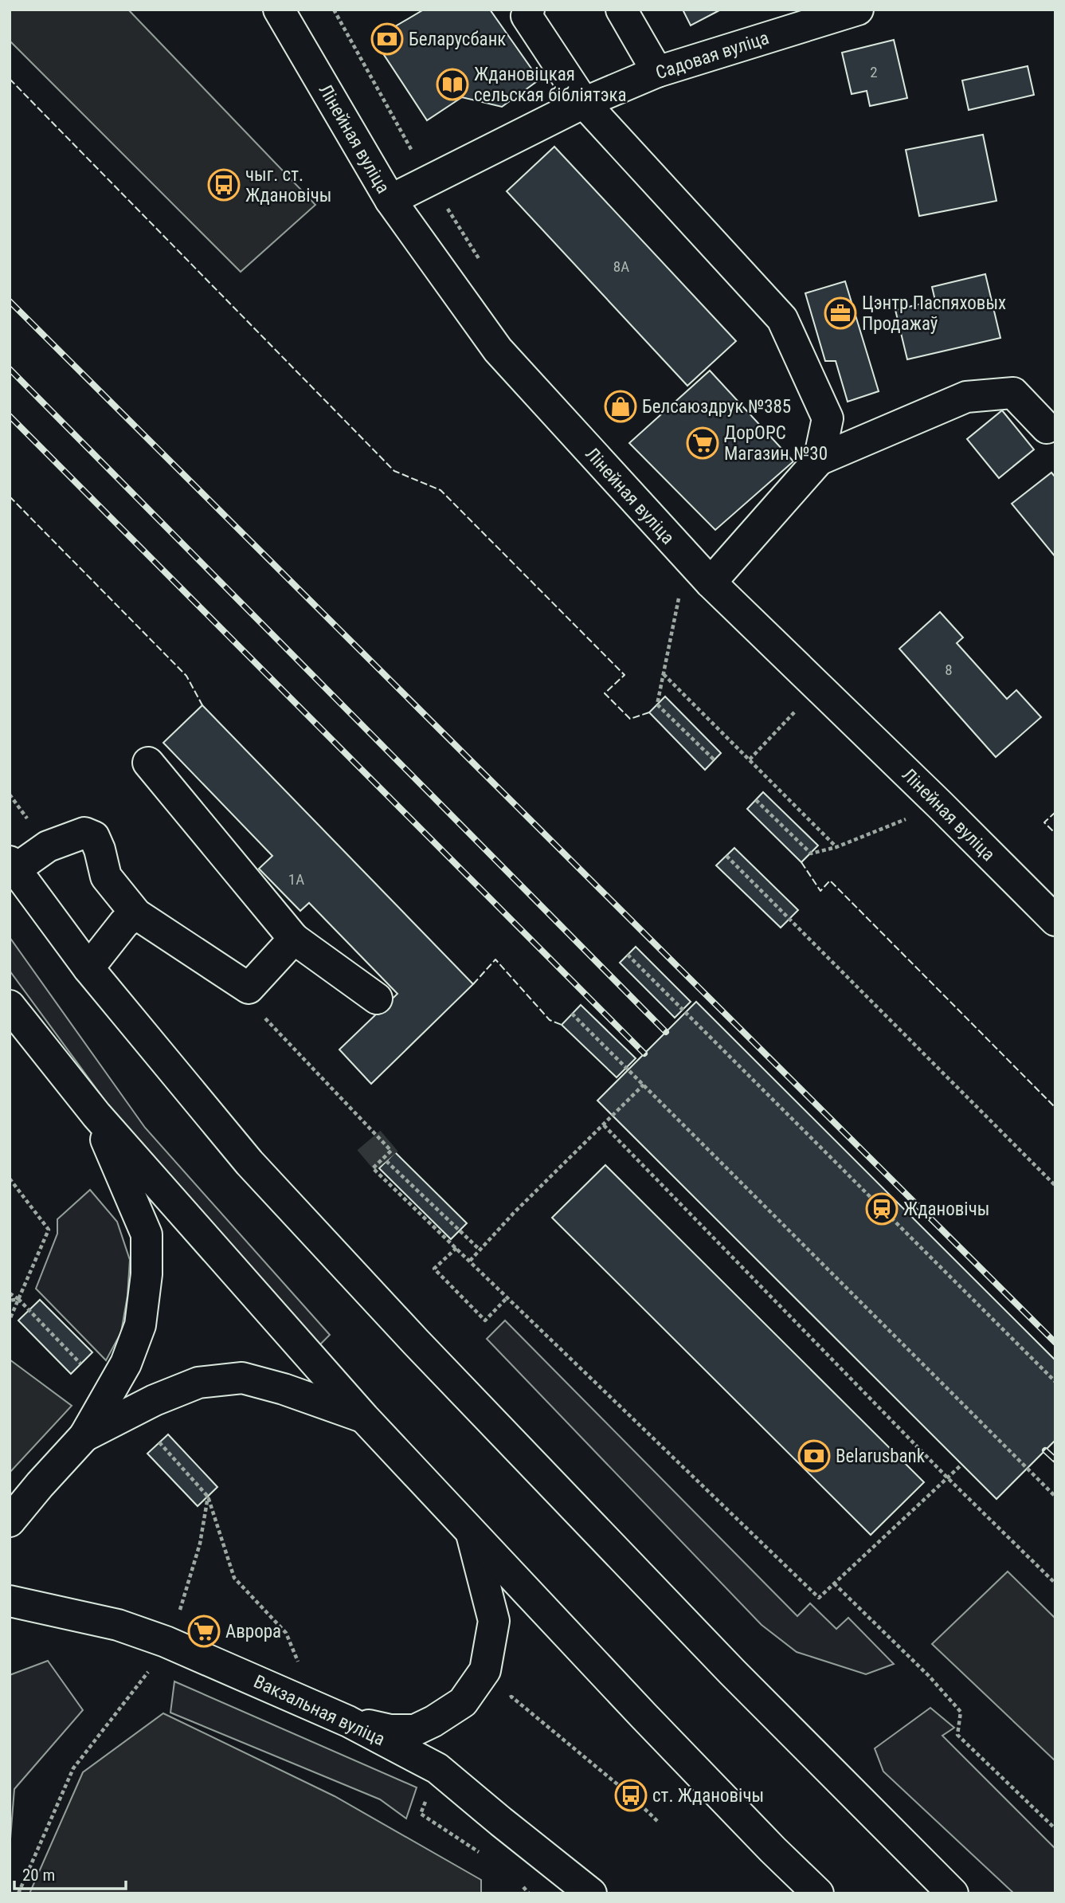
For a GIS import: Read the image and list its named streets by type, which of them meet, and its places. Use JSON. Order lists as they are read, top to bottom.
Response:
{
  "streets": {
    "main road": ["Садовая вуліца", "Лінейная вуліца", "Вакзальная вуліца"]
  },
  "crossings": [
    ["Садовая вуліца", "Лінейная вуліца"]
  ],
  "places": {
    "bank": ["Беларусбанк", "Belarusbank"],
    "library": ["Ждановіцкая сельская бібліятэка"],
    "bus stop": ["чыг. ст. Ждановічы", "ст. Ждановічы"],
    "office": ["Цэнтр Паспяховых Продажаў"],
    "shop": ["Белсаюздрук №385"],
    "supermarket": ["ДорОРС Магазин №30", "Аврора"],
    "station": ["Ждановічы"]
  },
  "house_numbers": [
    "2",
    "8А",
    "8",
    "1А"
  ],
  "scale_bar": "20 m"
}
